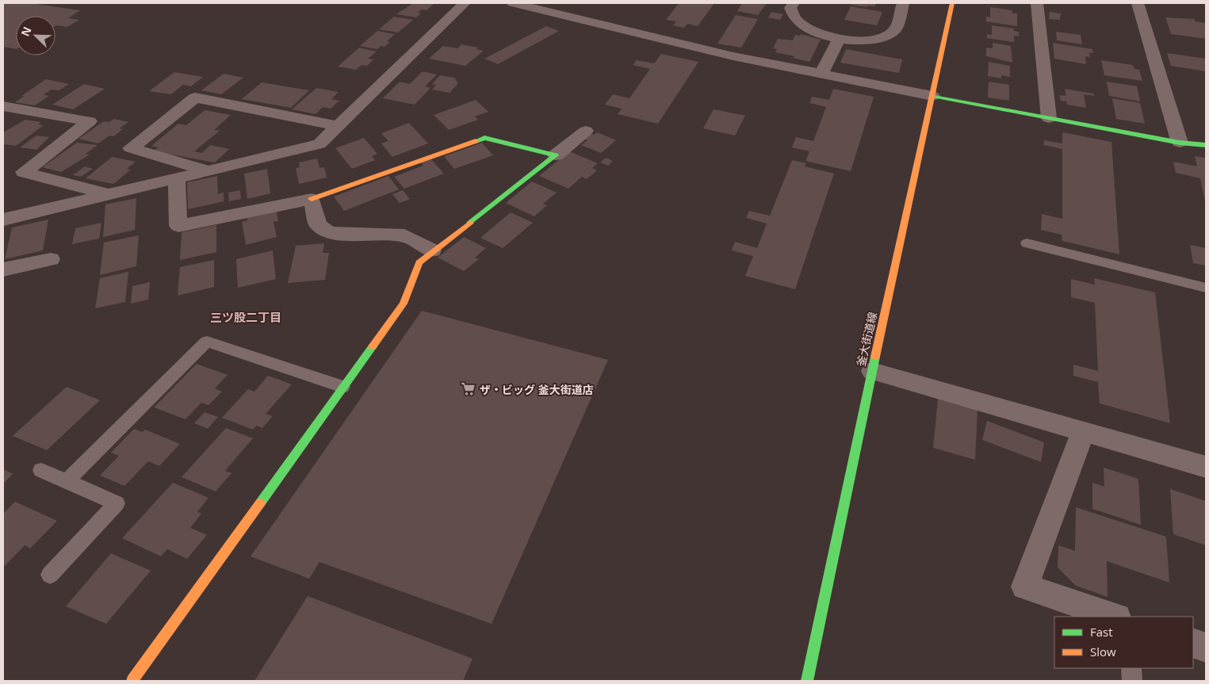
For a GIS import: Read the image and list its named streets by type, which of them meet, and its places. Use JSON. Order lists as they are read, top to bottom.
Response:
{
  "streets": {
    "street": ["釜大街道線"]
  },
  "districts": ["三ツ股二丁目"],
  "places": {
    "supermarket": ["ザ・ビッグ 釜大街道店"]
  },
  "legend": ["Fast", "Slow"],
  "north": "top left"
}
